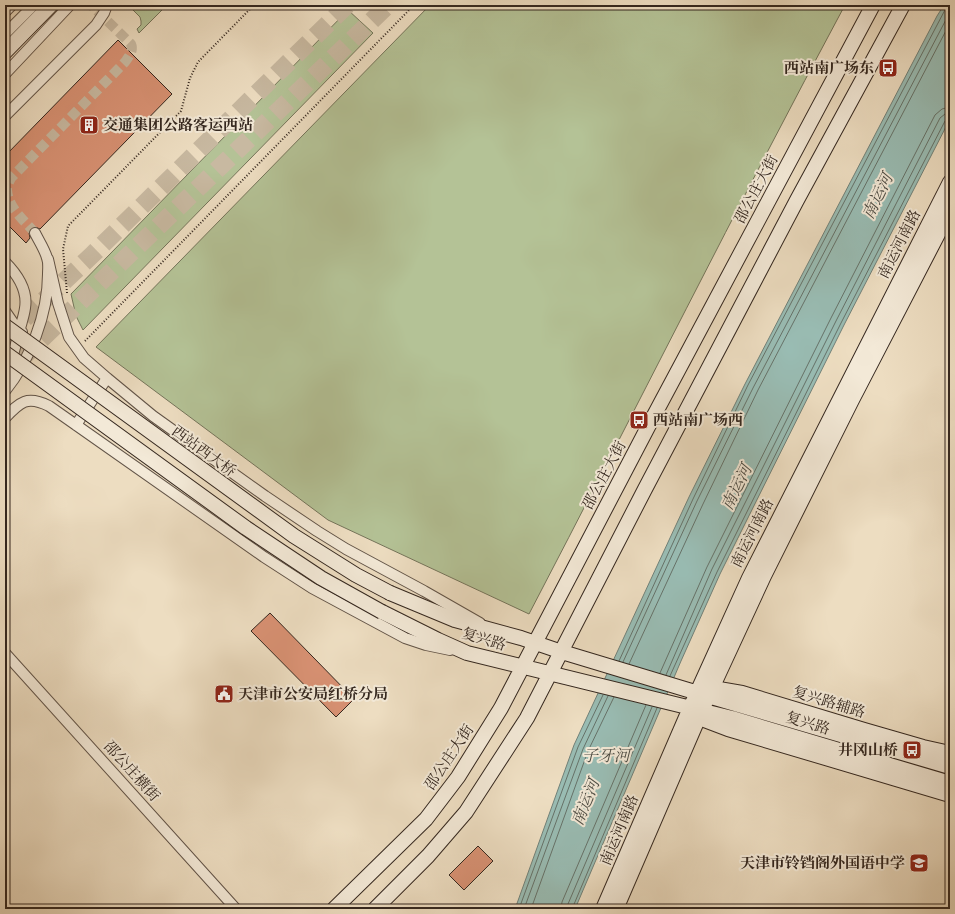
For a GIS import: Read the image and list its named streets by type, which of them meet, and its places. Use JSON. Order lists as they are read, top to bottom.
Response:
{
  "streets": {
    "street": [
      "邵公庄大街",
      "南运河南路",
      "西站西大桥",
      "复兴路",
      "复兴路辅路",
      "邵公庄横街"
    ]
  },
  "crossings": [
    ["邵公庄大街", "复兴路"],
    ["南运河南路", "复兴路"],
    ["南运河南路", "复兴路辅路"],
    ["西站西大桥", "复兴路"],
    ["复兴路", "复兴路辅路"]
  ],
  "water": ["南运河", "子牙河"],
  "places": {
    "bus stop": ["西站南广场东", "西站南广场西", "井冈山桥"],
    "building": ["交通集团公路客运西站"],
    "public building": ["天津市公安局红桥分局"],
    "school or university": ["天津市铃铛阁外国语中学"]
  }
}
